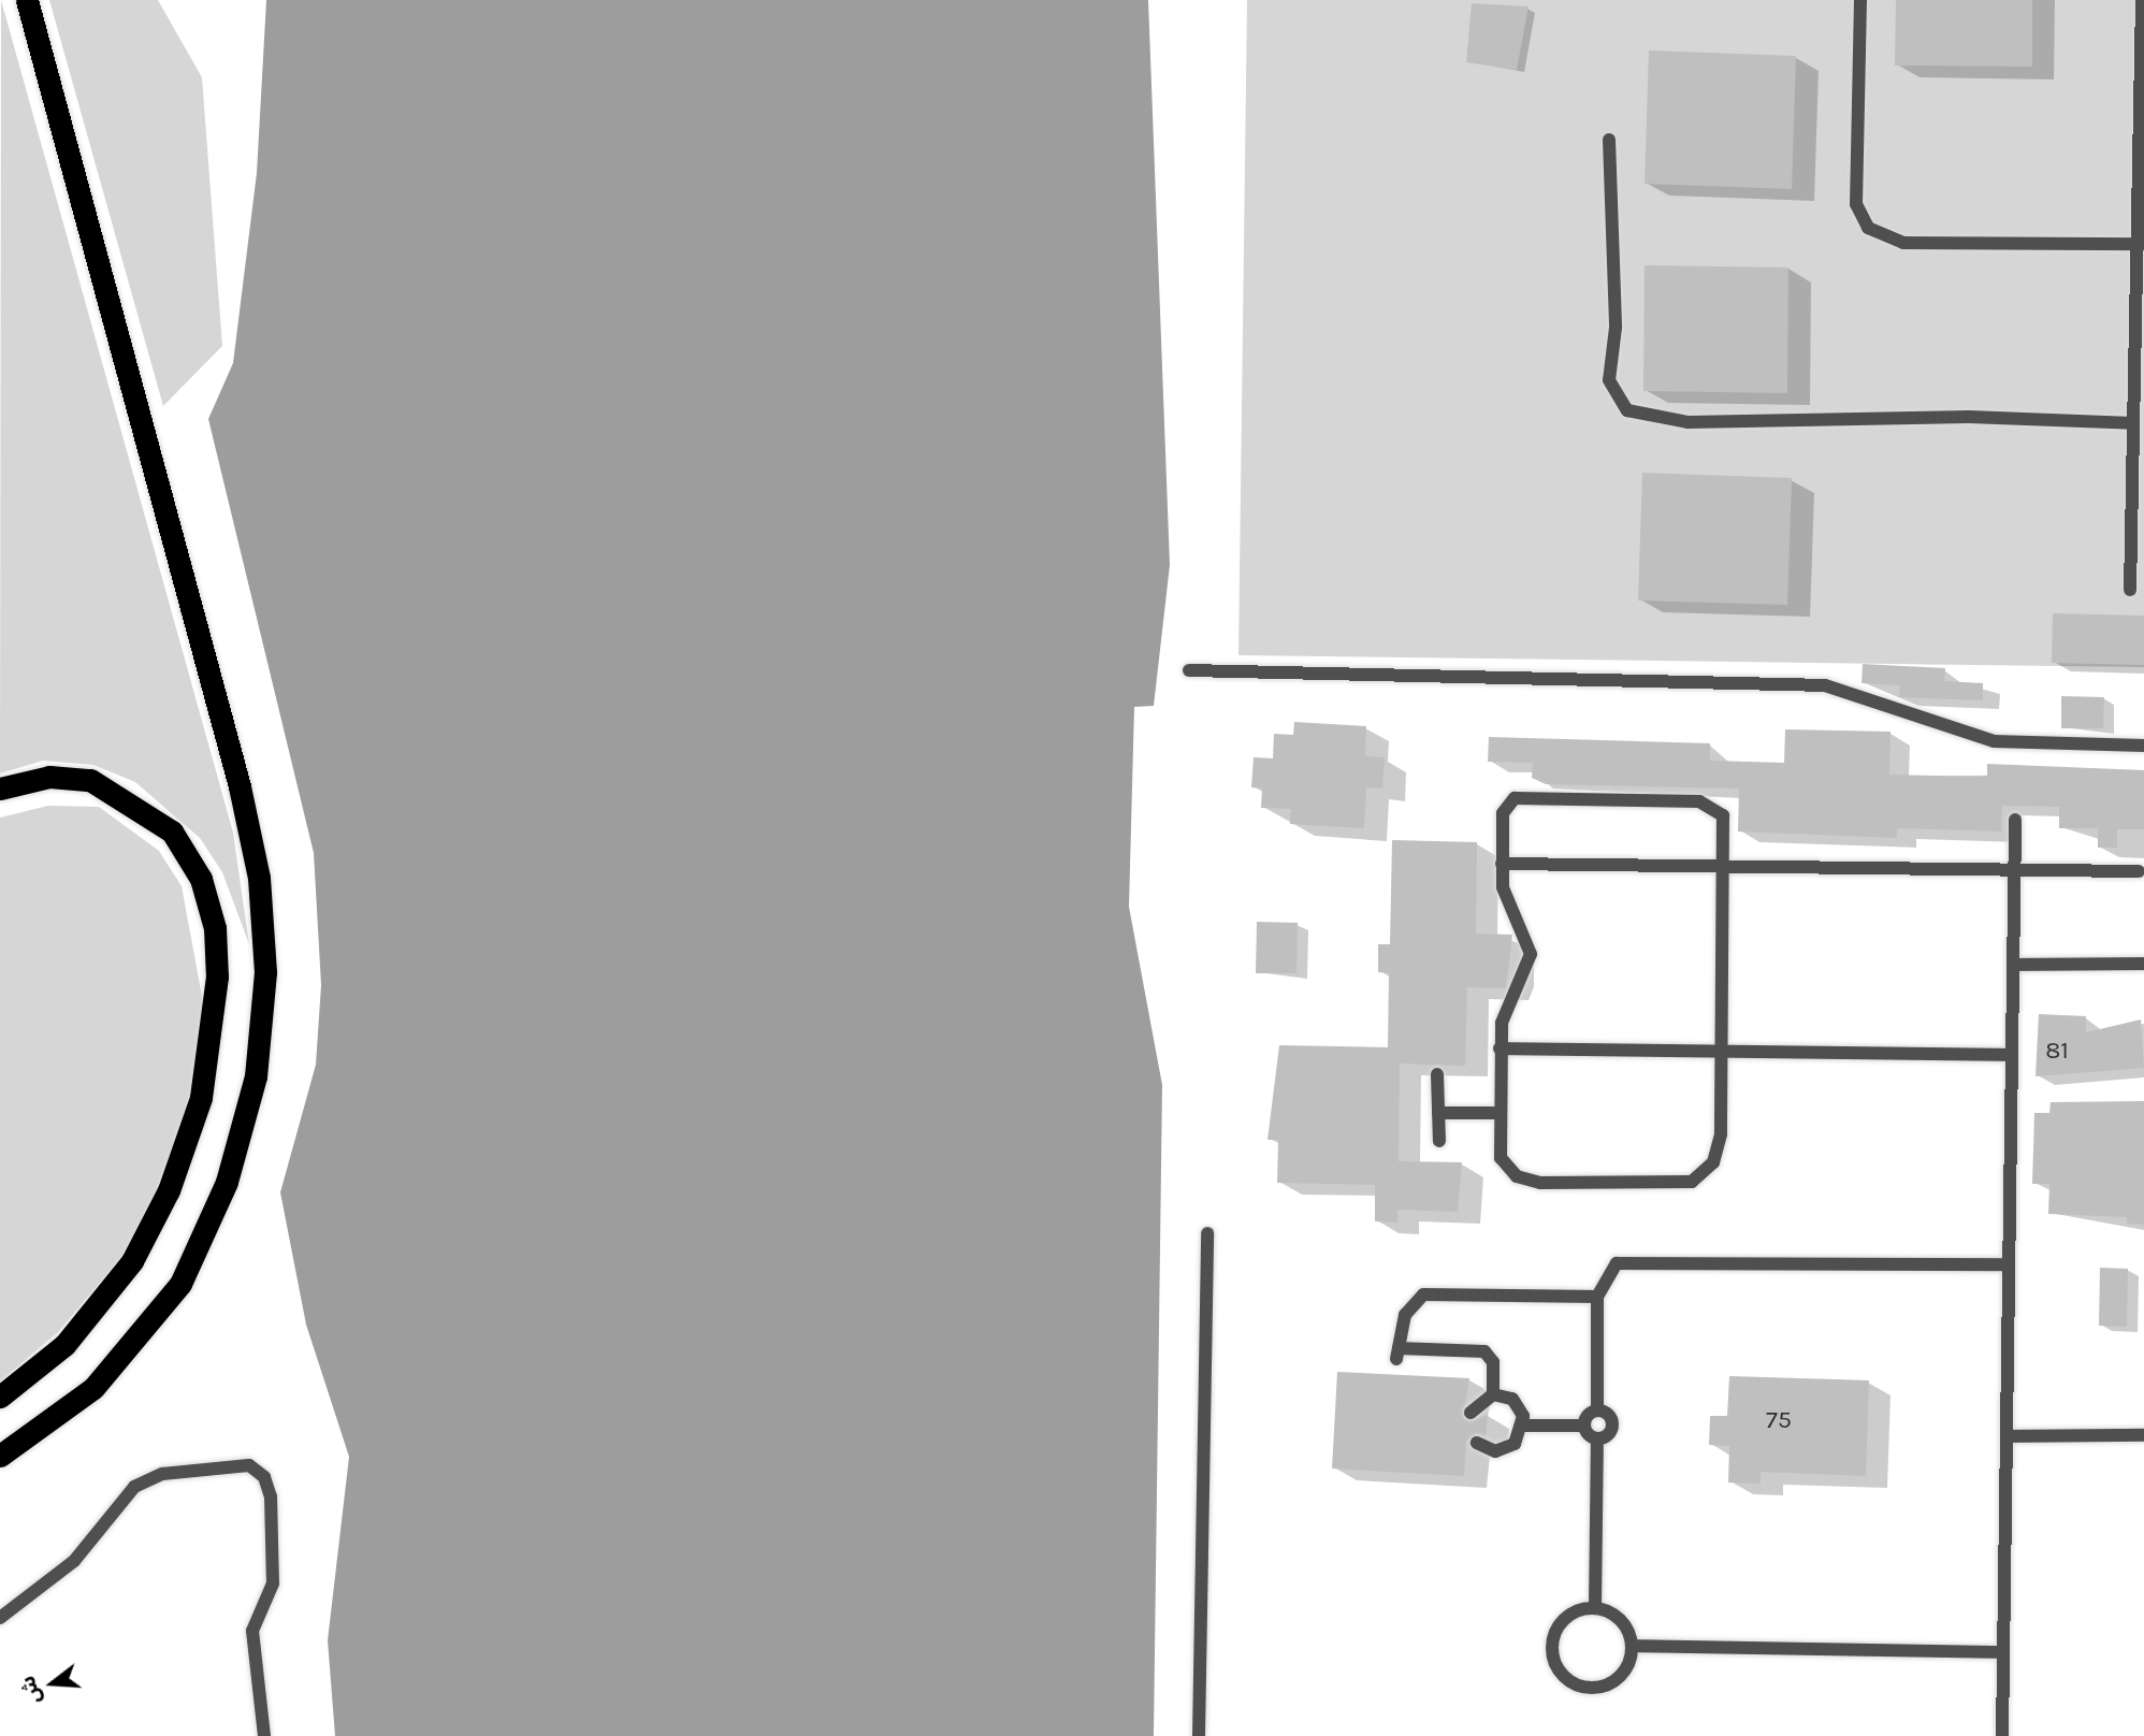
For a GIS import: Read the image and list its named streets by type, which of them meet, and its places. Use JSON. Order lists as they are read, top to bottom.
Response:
{
  "house_numbers": ["81", "75"],
  "north": "left"
}
